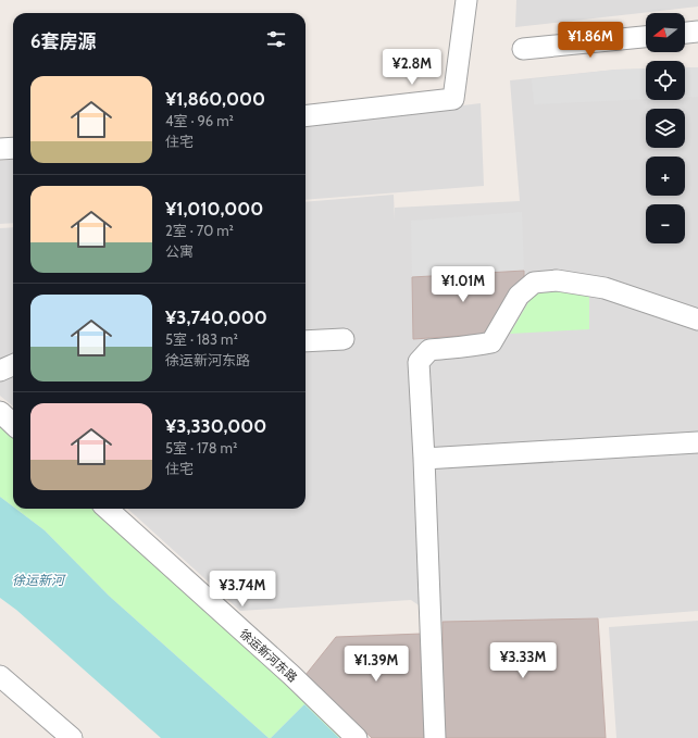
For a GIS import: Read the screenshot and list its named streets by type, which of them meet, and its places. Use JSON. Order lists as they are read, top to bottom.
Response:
{
  "streets": {
    "street": ["徐运新河东路"]
  },
  "water": ["徐运新河"],
  "north": "left",
  "page": {
    "map_buttons": ["+", "−"],
    "heading": "6套房源",
    "price": [
      "¥1.86M",
      "¥2.8M",
      "¥1.01M",
      "¥3.74M",
      "¥3.33M",
      "¥1.39M"
    ],
    "list": [
      {
        "name": "¥1,860,000",
        "note": "4室 · 96 m² · 住宅"
      },
      {
        "name": "¥1,010,000",
        "note": "2室 · 70 m² · 公寓"
      },
      {
        "name": "¥3,740,000",
        "note": "5室 · 183 m² · 徐运新河东路"
      },
      {
        "name": "¥3,330,000",
        "note": "5室 · 178 m² · 住宅"
      }
    ]
  }
}
